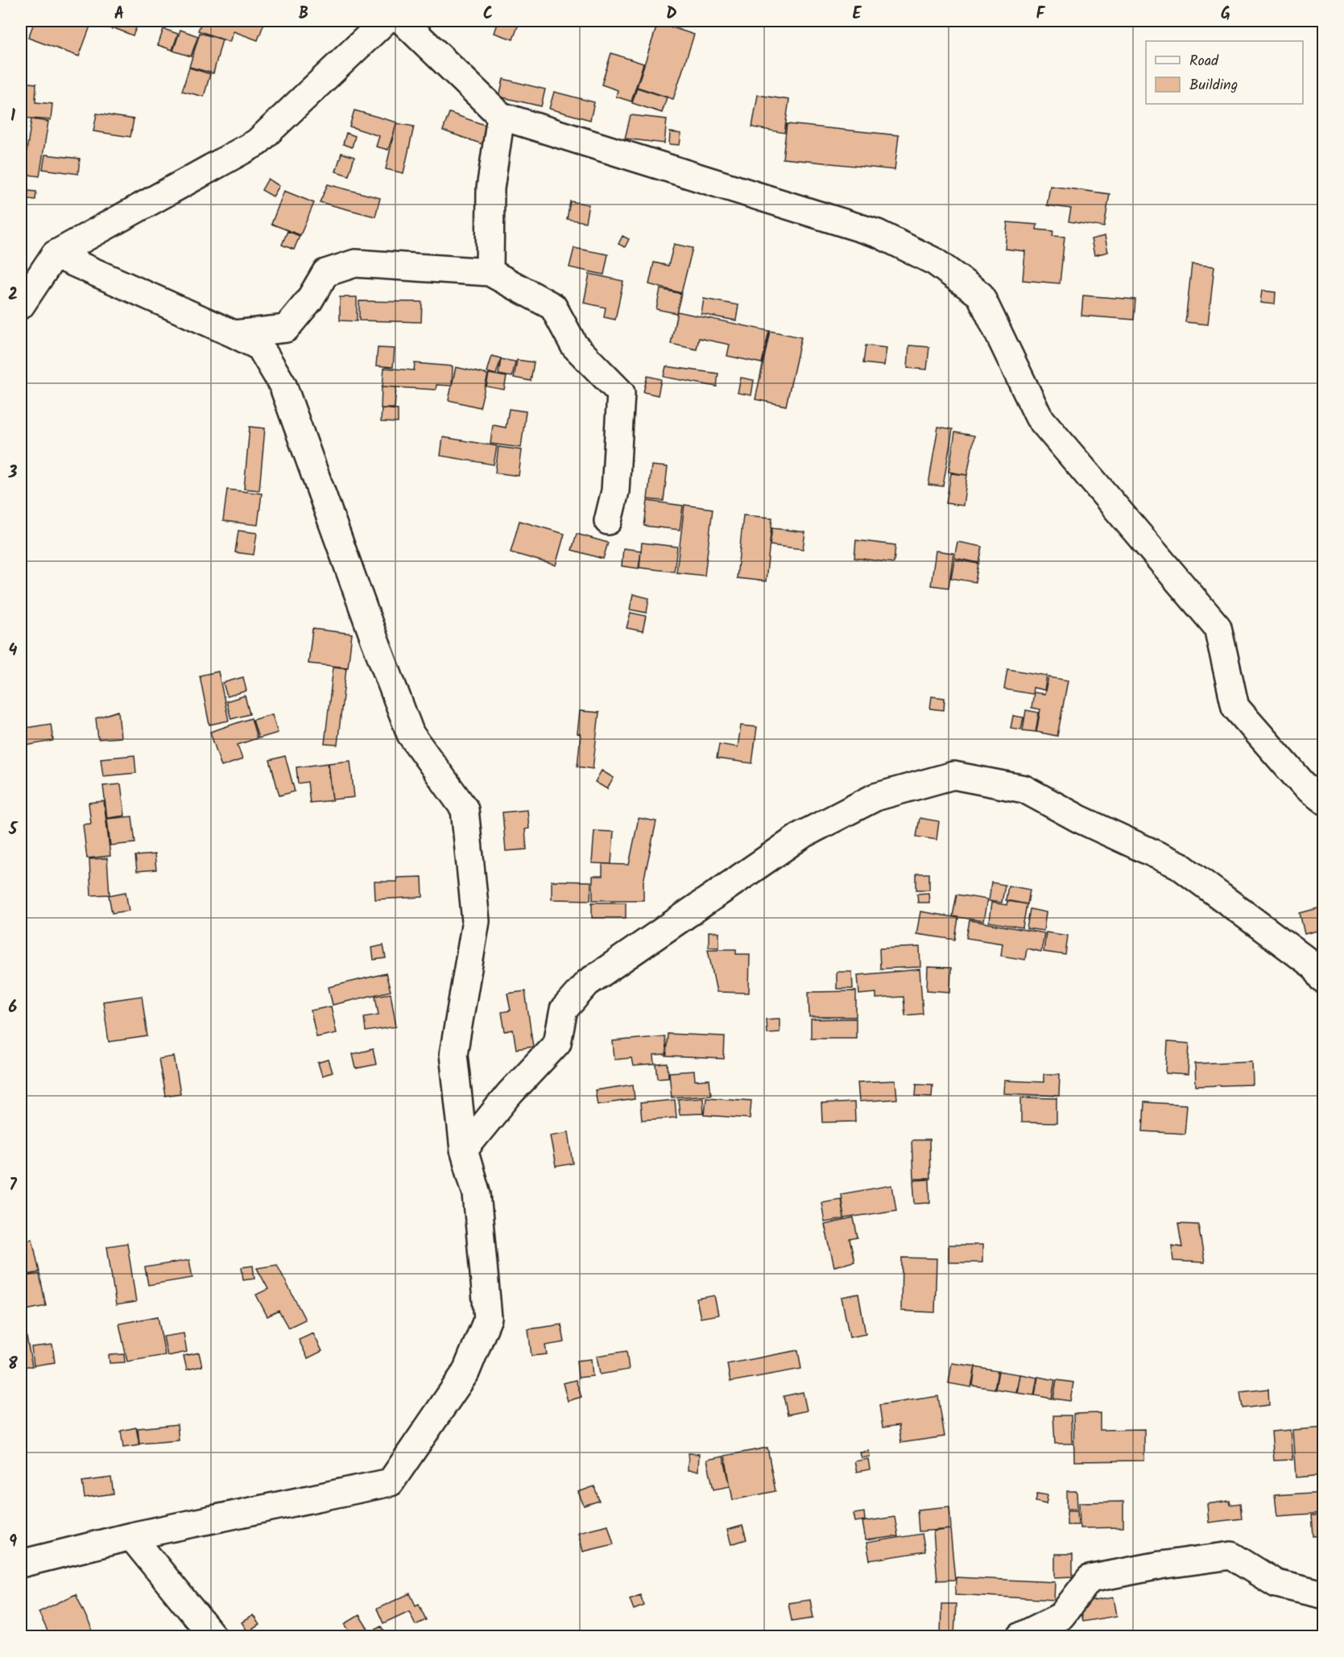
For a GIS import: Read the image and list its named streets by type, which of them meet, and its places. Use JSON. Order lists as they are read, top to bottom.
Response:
{
  "legend": ["Road", "Building"],
  "grid": {
    "columns": [
      "A",
      "B",
      "C",
      "D",
      "E",
      "F",
      "G"
    ],
    "rows": [
      "1",
      "2",
      "3",
      "4",
      "5",
      "6",
      "7",
      "8",
      "9"
    ]
  }
}
